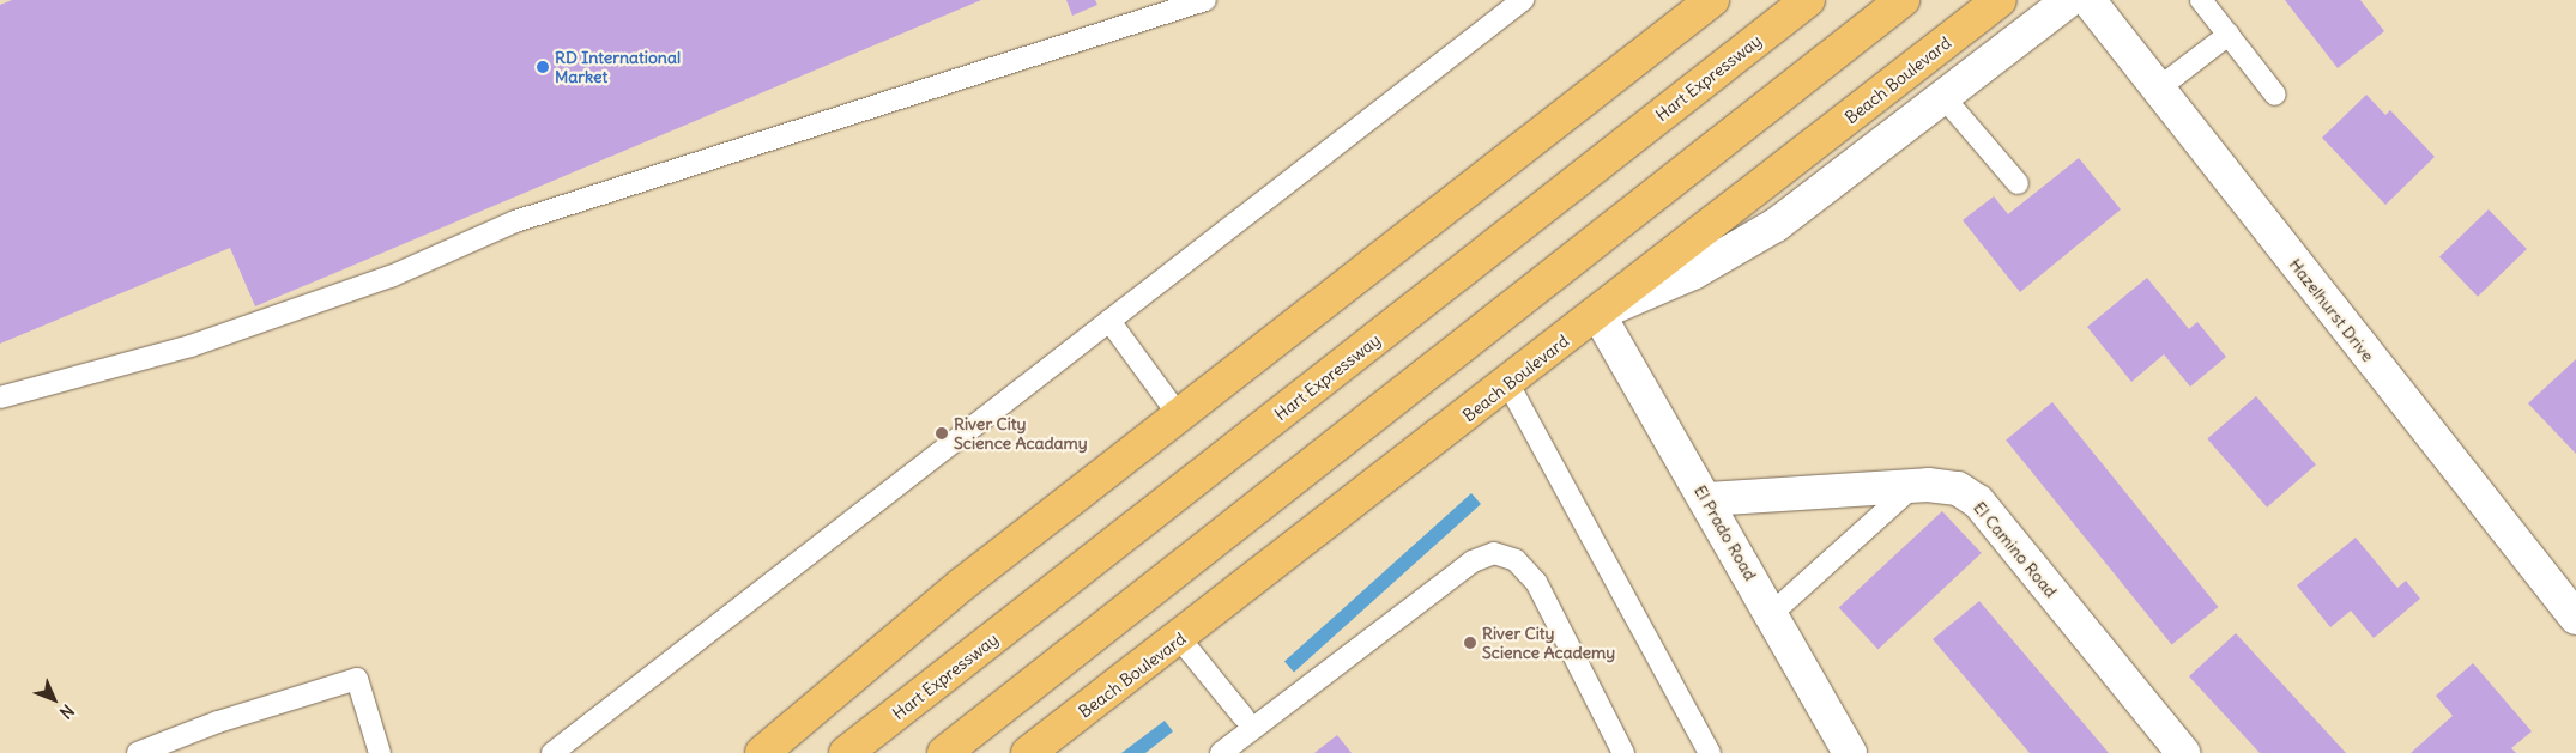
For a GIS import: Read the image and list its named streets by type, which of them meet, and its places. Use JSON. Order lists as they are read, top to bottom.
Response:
{
  "streets": {
    "highway": ["Hart Expressway", "Beach Boulevard"],
    "street": ["Hazelhurst Drive", "El Prado Road", "El Camino Road"]
  },
  "crossings": [
    ["Beach Boulevard", "El Prado Road"],
    ["El Prado Road", "El Camino Road"]
  ],
  "places": ["RD International Market", "River City Science Acadamy", "River City Science Academy"],
  "north": "bottom right"
}
